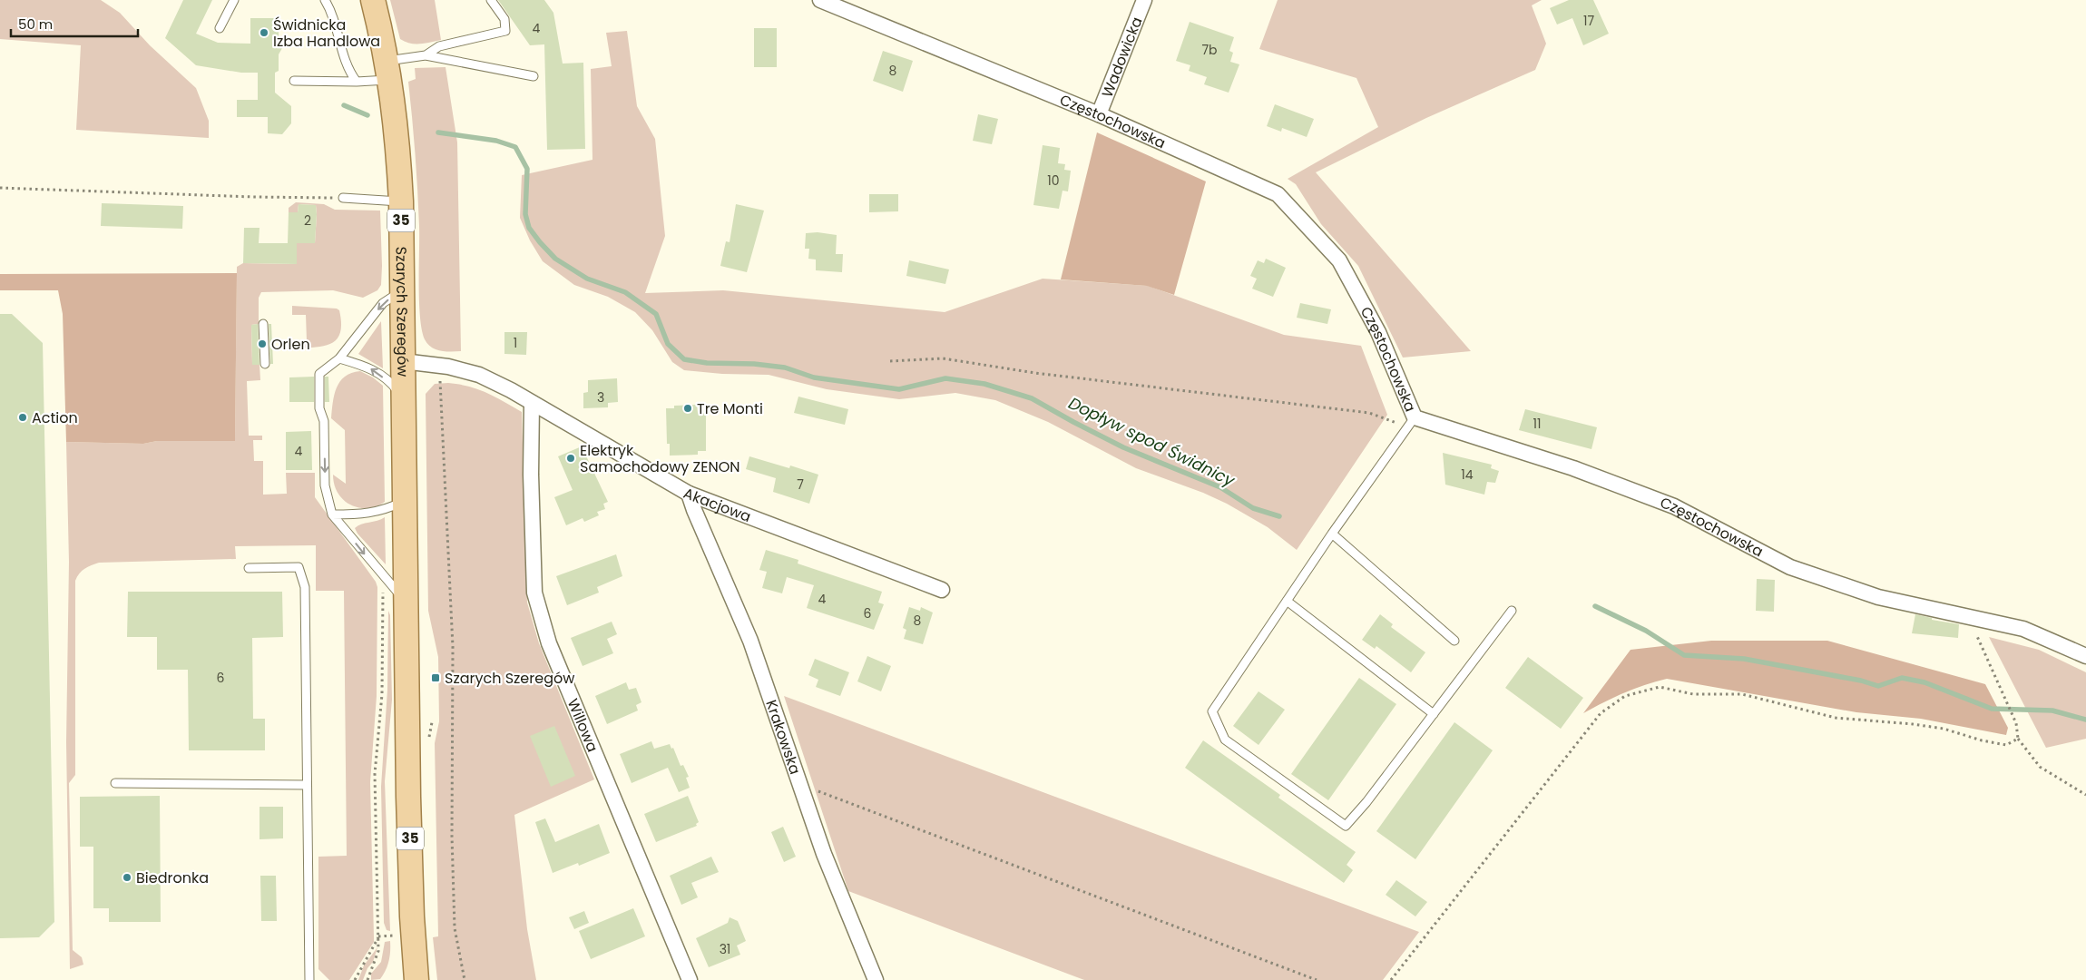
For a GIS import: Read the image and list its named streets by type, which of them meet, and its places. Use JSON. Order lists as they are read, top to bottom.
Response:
{
  "streets": {
    "main road": ["35", "Szarych Szeregów"],
    "street": [
      "Wadowicka",
      "Częstochowska",
      "Akacjowa",
      "Willowa",
      "Krakowska"
    ]
  },
  "crossings": [
    ["Wadowicka", "Częstochowska"],
    ["Szarych Szeregów", "Akacjowa"],
    ["Akacjowa", "Willowa"],
    ["Akacjowa", "Krakowska"]
  ],
  "water": ["Dopływ spod Świdnicy"],
  "places": {
    "other": [
      "Świdnicka Izba Handlowa",
      "Orlen",
      "Tre Monti",
      "Action",
      "Elektryk Samochodowy ZENON",
      "Biedronka"
    ],
    "transit": ["Szarych Szeregów"]
  },
  "house_numbers": [
    "17",
    "4",
    "7b",
    "8",
    "10",
    "2",
    "1",
    "3",
    "11",
    "4",
    "14",
    "7",
    "4",
    "6",
    "8",
    "6",
    "31"
  ],
  "scale_bar": "50 m"
}
